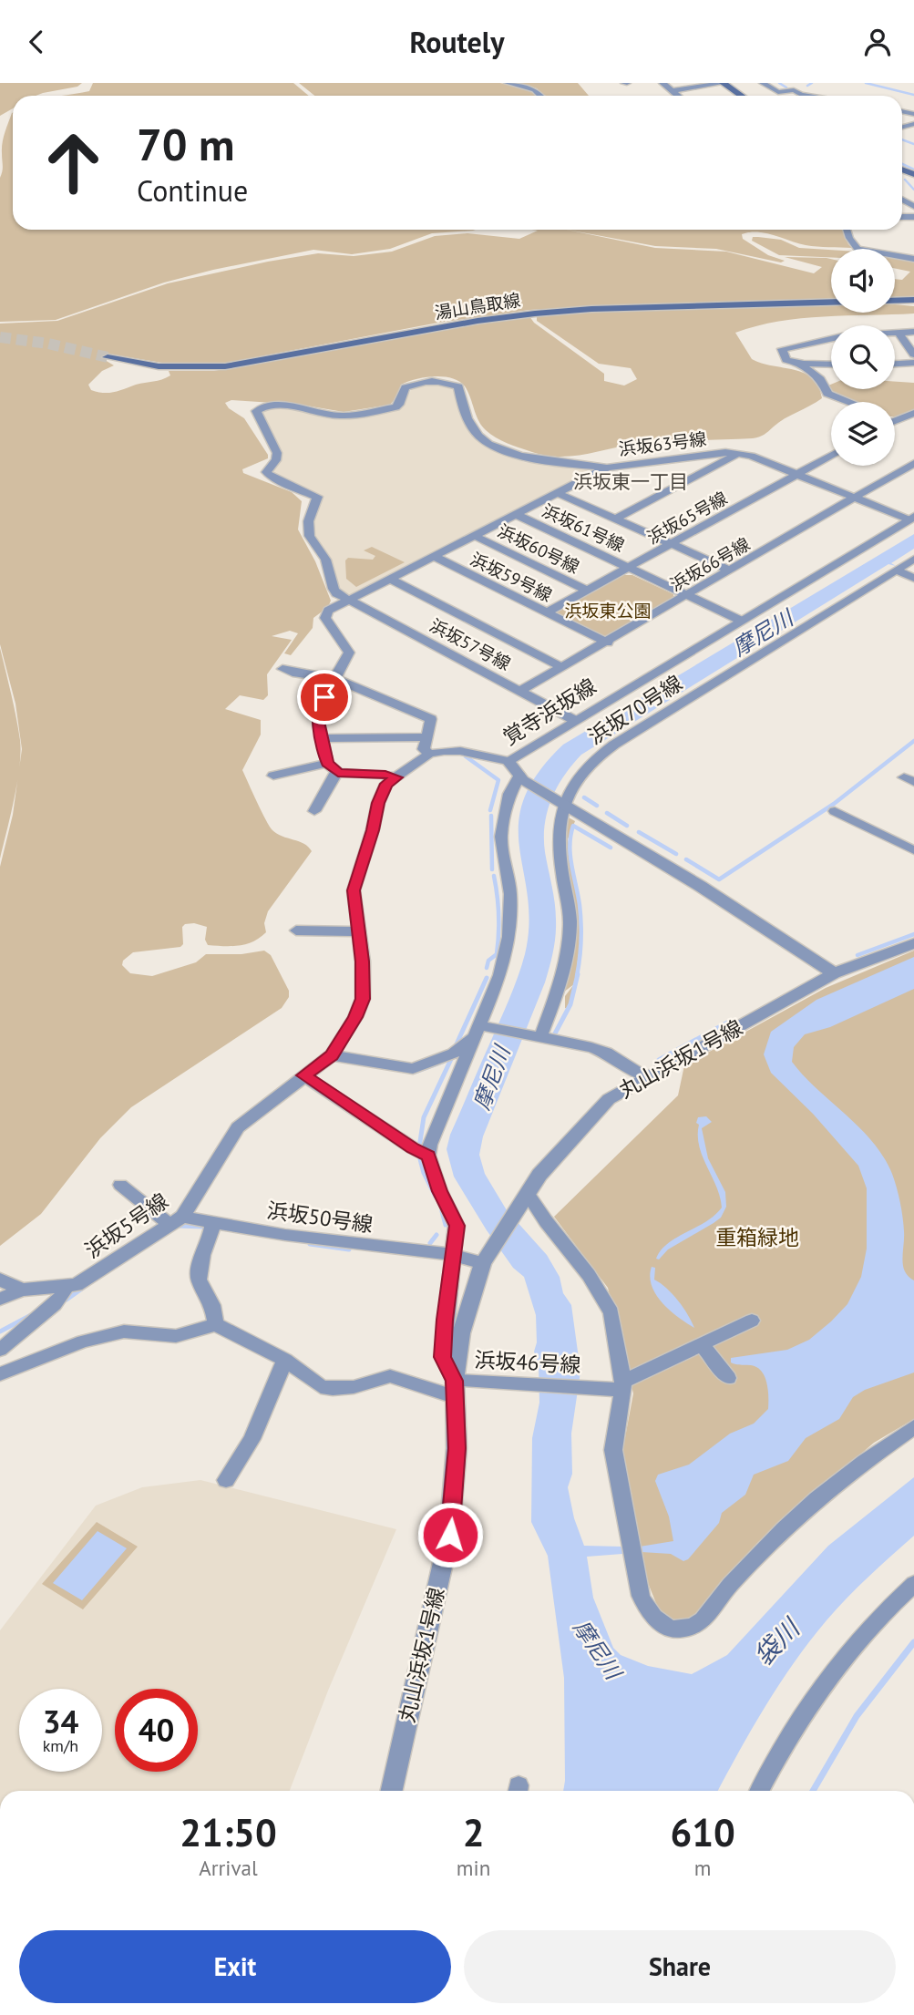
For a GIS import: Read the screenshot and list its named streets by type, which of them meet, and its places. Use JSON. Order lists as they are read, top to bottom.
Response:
{
  "streets": {
    "main road": ["湯山鳥取線"],
    "street": [
      "浜坂63号線",
      "浜坂65号線",
      "浜坂61号線",
      "浜坂60号線",
      "浜坂66号線",
      "浜坂59号線",
      "浜坂57号線",
      "浜坂70号線",
      "覚寺浜坂線",
      "丸山浜坂1号線",
      "浜坂50号線",
      "浜坂5号線",
      "浜坂46号線"
    ]
  },
  "crossings": [
    ["浜坂63号線", "浜坂65号線"],
    ["浜坂63号線", "浜坂61号線"],
    ["浜坂63号線", "浜坂60号線"],
    ["浜坂63号線", "浜坂66号線"],
    ["浜坂63号線", "浜坂59号線"],
    ["浜坂63号線", "浜坂57号線"],
    ["浜坂63号線", "覚寺浜坂線"],
    ["浜坂65号線", "浜坂61号線"],
    ["浜坂65号線", "浜坂60号線"],
    ["浜坂65号線", "浜坂59号線"],
    ["浜坂61号線", "浜坂66号線"],
    ["浜坂61号線", "覚寺浜坂線"],
    ["浜坂66号線", "浜坂59号線"],
    ["浜坂66号線", "浜坂57号線"],
    ["浜坂57号線", "覚寺浜坂線"],
    ["浜坂70号線", "覚寺浜坂線"],
    ["覚寺浜坂線", "丸山浜坂1号線"],
    ["丸山浜坂1号線", "浜坂50号線"],
    ["丸山浜坂1号線", "浜坂46号線"],
    ["浜坂50号線", "浜坂5号線"]
  ],
  "districts": ["浜坂東一丁目"],
  "water": ["摩尼川", "袋川"],
  "parks": ["浜坂東公園", "重箱緑地"],
  "page": {
    "header": "Routely",
    "turn": ["70 m", "Continue"],
    "speed": "34 km/h",
    "limit": "40",
    "eta": [
      "21:50",
      "Arrival",
      "2",
      "min",
      "610",
      "m"
    ],
    "buttons": ["Exit", "Share"]
  }
}
